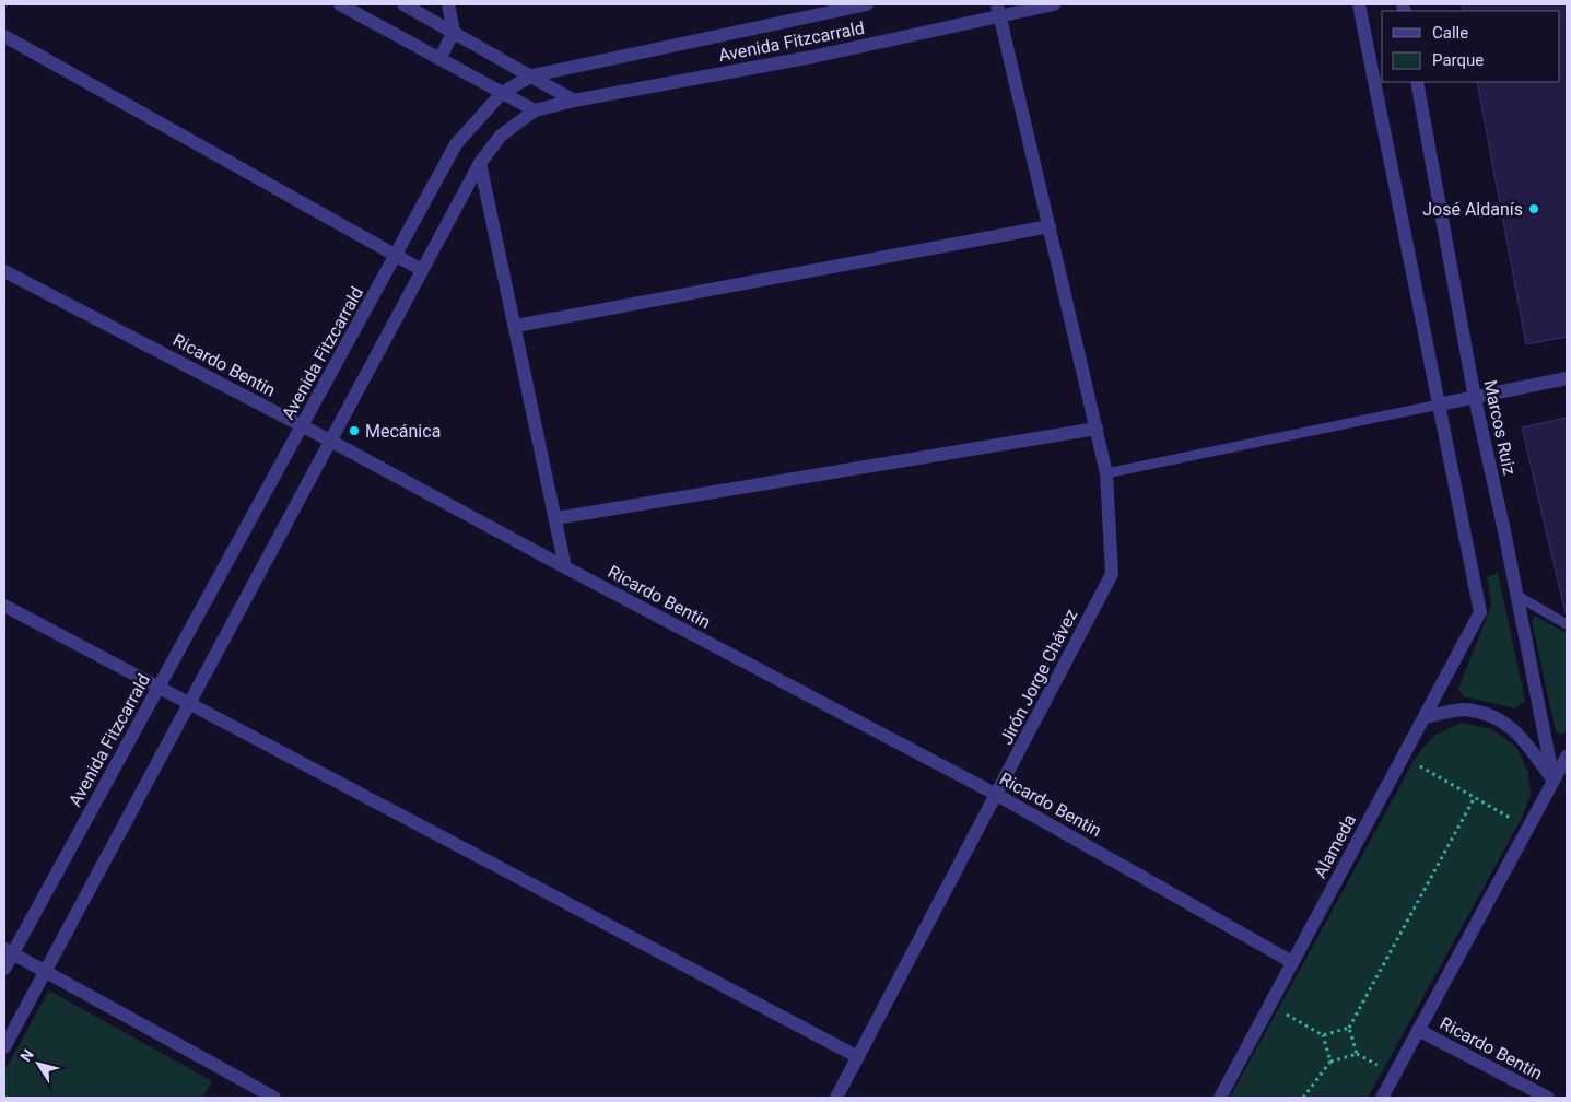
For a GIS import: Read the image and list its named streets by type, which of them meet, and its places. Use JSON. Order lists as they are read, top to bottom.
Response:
{
  "streets": {
    "street": [
      "Avenida Fitzcarrald",
      "Ricardo Bentin",
      "Marcos Ruiz",
      "Jirón Jorge Chávez",
      "Alameda"
    ]
  },
  "crossings": [
    ["Avenida Fitzcarrald", "Ricardo Bentin"],
    ["Avenida Fitzcarrald", "Jirón Jorge Chávez"],
    ["Ricardo Bentin", "Jirón Jorge Chávez"],
    ["Ricardo Bentin", "Alameda"]
  ],
  "places": ["José Aldanís", "Mecánica"],
  "legend": ["Calle", "Parque"],
  "north": "top left"
}
